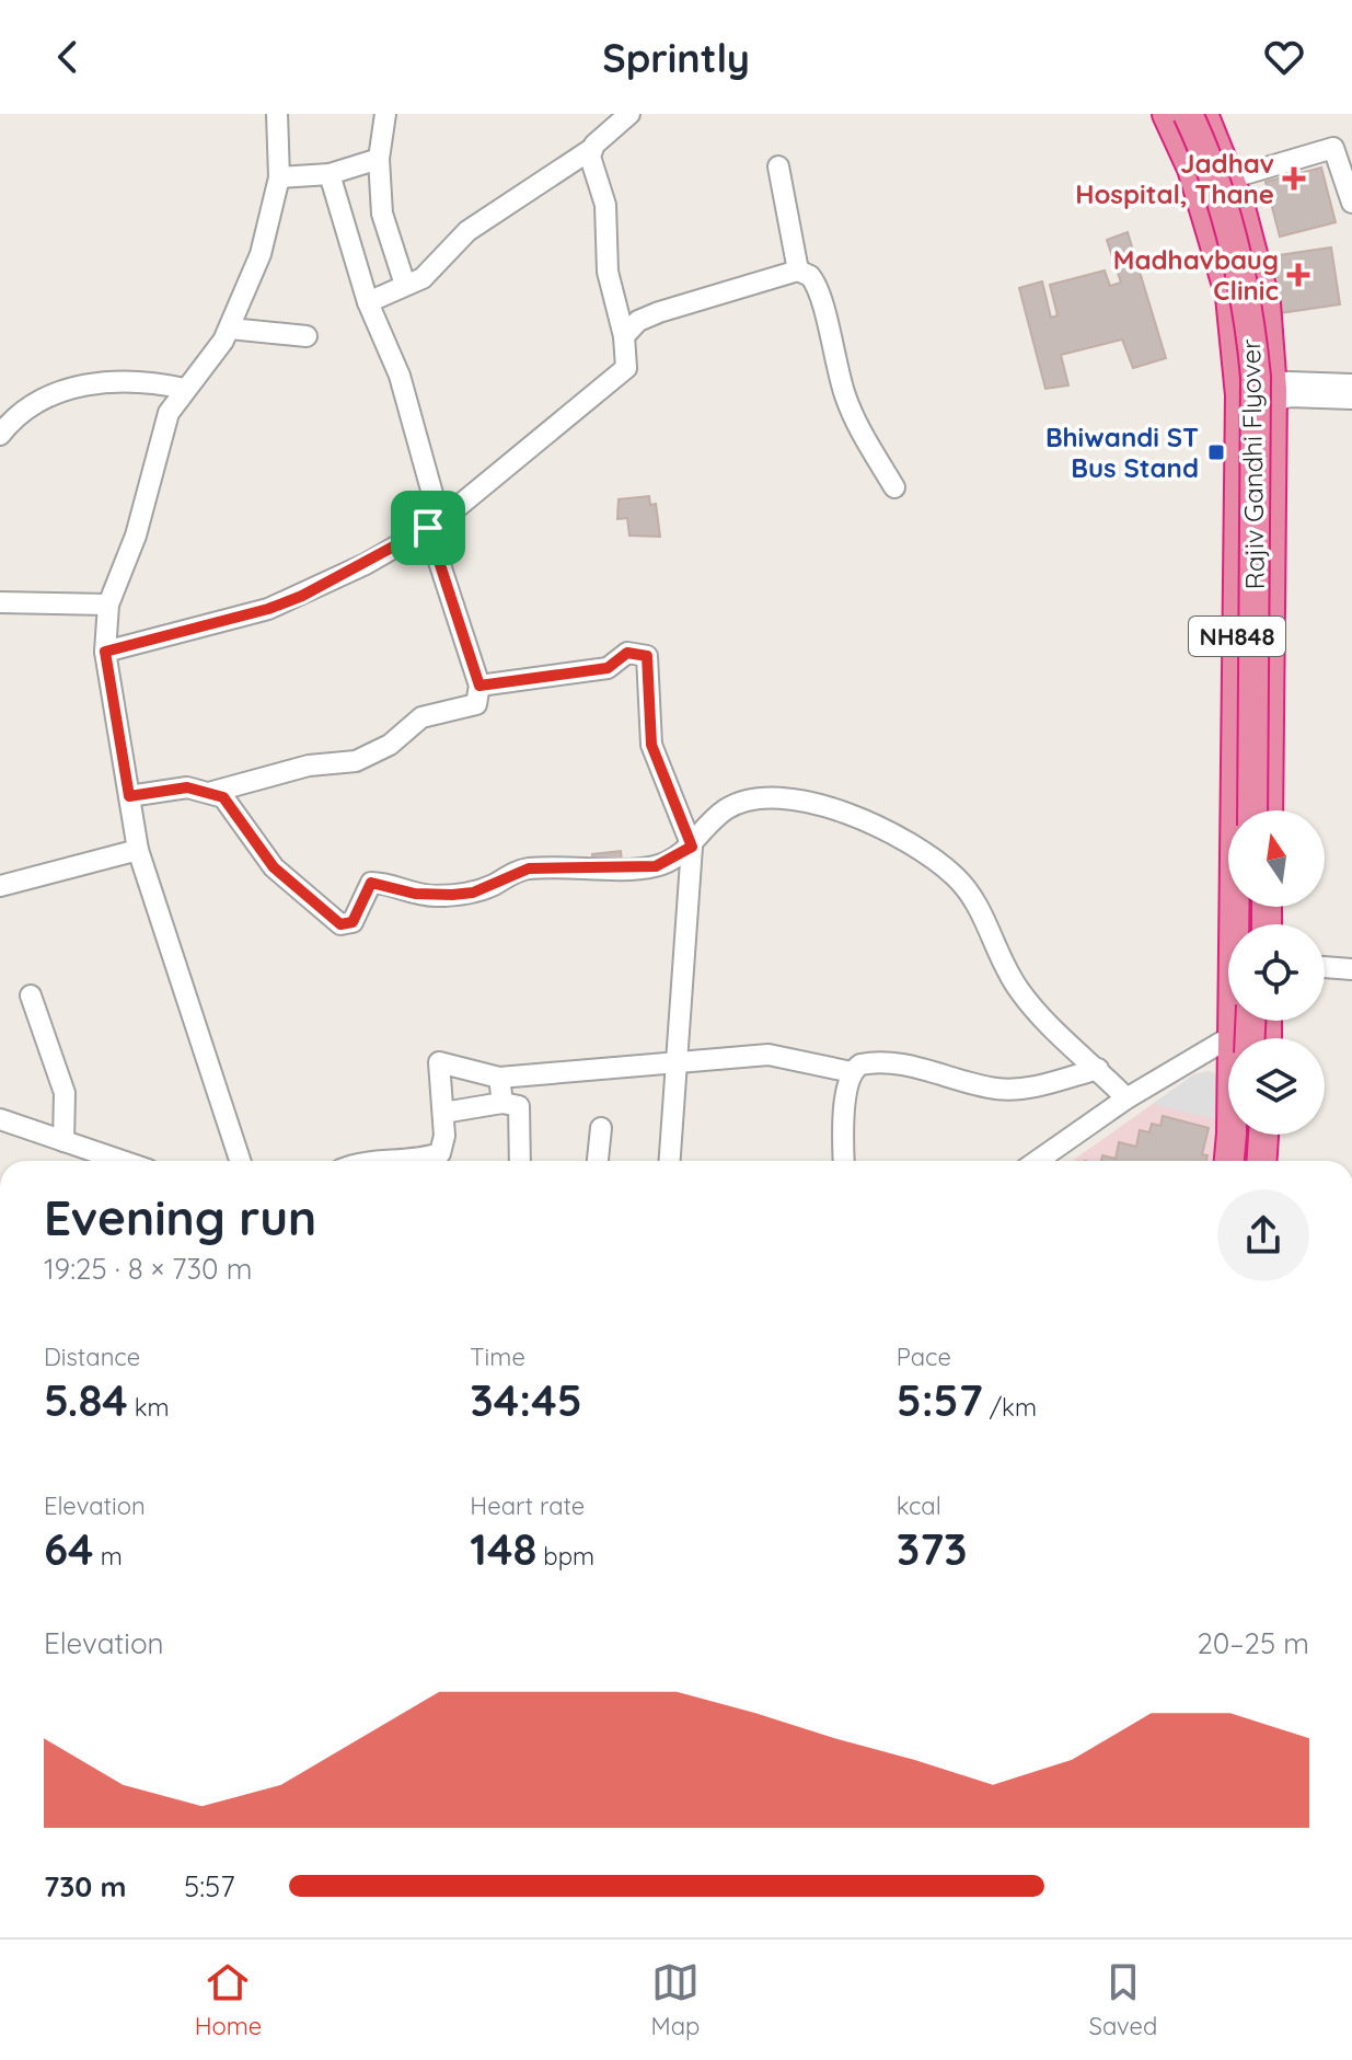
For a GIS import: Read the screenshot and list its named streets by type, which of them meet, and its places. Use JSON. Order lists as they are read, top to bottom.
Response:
{
  "streets": {
    "highway": ["Rajiv Gandhi Flyover", "NH848"]
  },
  "places": {
    "health": ["Jadhav Hospital, Thane", "Madhavbaug Clinic"],
    "transit": ["Bhiwandi ST Bus Stand"]
  },
  "north": "top",
  "page": {
    "header": "Sprintly",
    "heading": ["Evening run", "19:25 · 8 × 730 m"],
    "stats": [
      ["Distance", "5.84 km"],
      ["Time", "34:45"],
      ["Pace", "5:57 /km"],
      ["Elevation", "64 m"],
      ["Heart rate", "148 bpm"],
      ["kcal", "373"]
    ],
    "chart": ["Elevation", "20–25 m"],
    "list": [
      {
        "name": "730 m",
        "note": "5:57"
      }
    ],
    "tabs": ["Home", "Map", "Saved"]
  }
}
